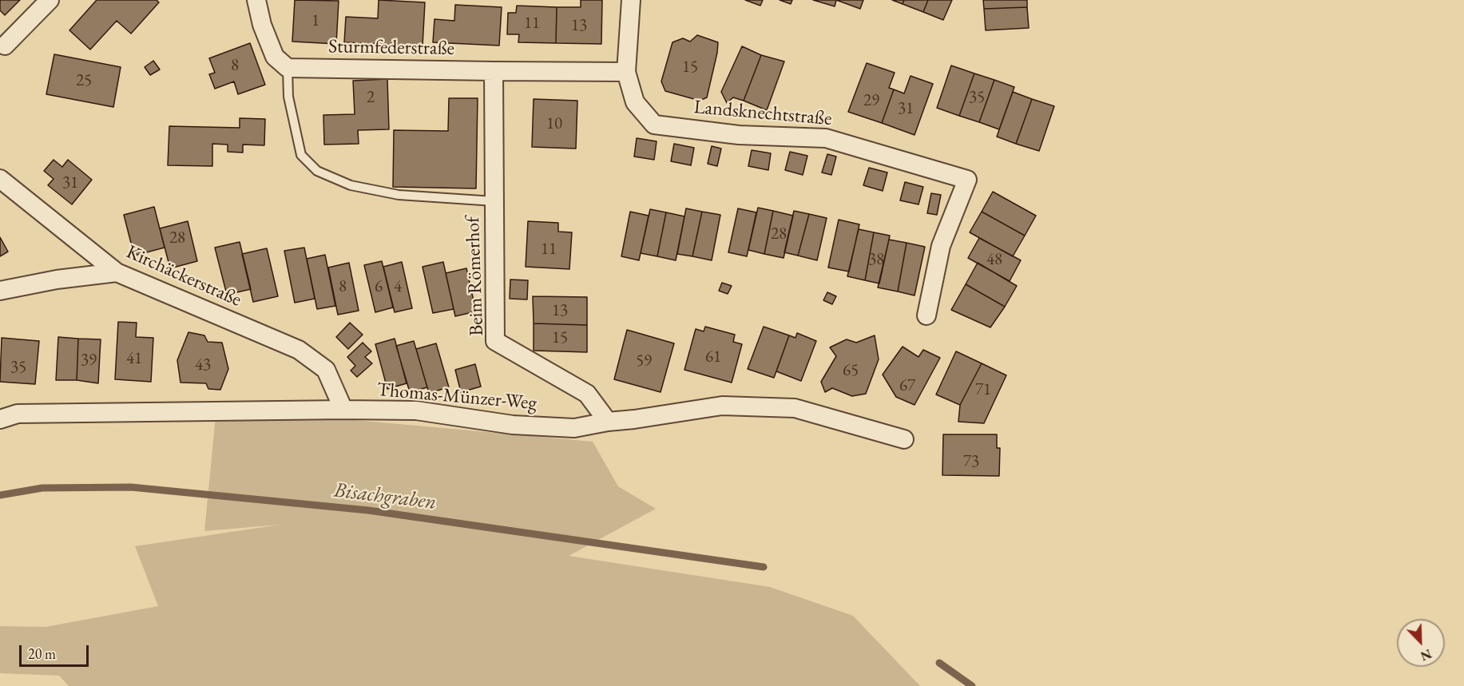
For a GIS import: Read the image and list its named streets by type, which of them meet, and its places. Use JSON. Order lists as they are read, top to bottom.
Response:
{
  "streets": {
    "street": [
      "Sturmfederstraße",
      "Landsknechtstraße",
      "Kirchäckerstraße",
      "Beim Römerhof",
      "Thomas-Münzer-Weg"
    ]
  },
  "crossings": [
    ["Sturmfederstraße", "Landsknechtstraße"],
    ["Sturmfederstraße", "Beim Römerhof"],
    ["Kirchäckerstraße", "Thomas-Münzer-Weg"],
    ["Beim Römerhof", "Thomas-Münzer-Weg"]
  ],
  "water": ["Bisachgraben"],
  "house_numbers": [
    "1",
    "11",
    "13",
    "8",
    "15",
    "25",
    "2",
    "35",
    "29",
    "31",
    "10",
    "31",
    "28",
    "28",
    "11",
    "38",
    "48",
    "8",
    "6",
    "4",
    "13",
    "15",
    "61",
    "41",
    "39",
    "59",
    "43",
    "35",
    "65",
    "67",
    "71",
    "73"
  ],
  "scale_bar": "20 m",
  "north": "bottom right"
}
